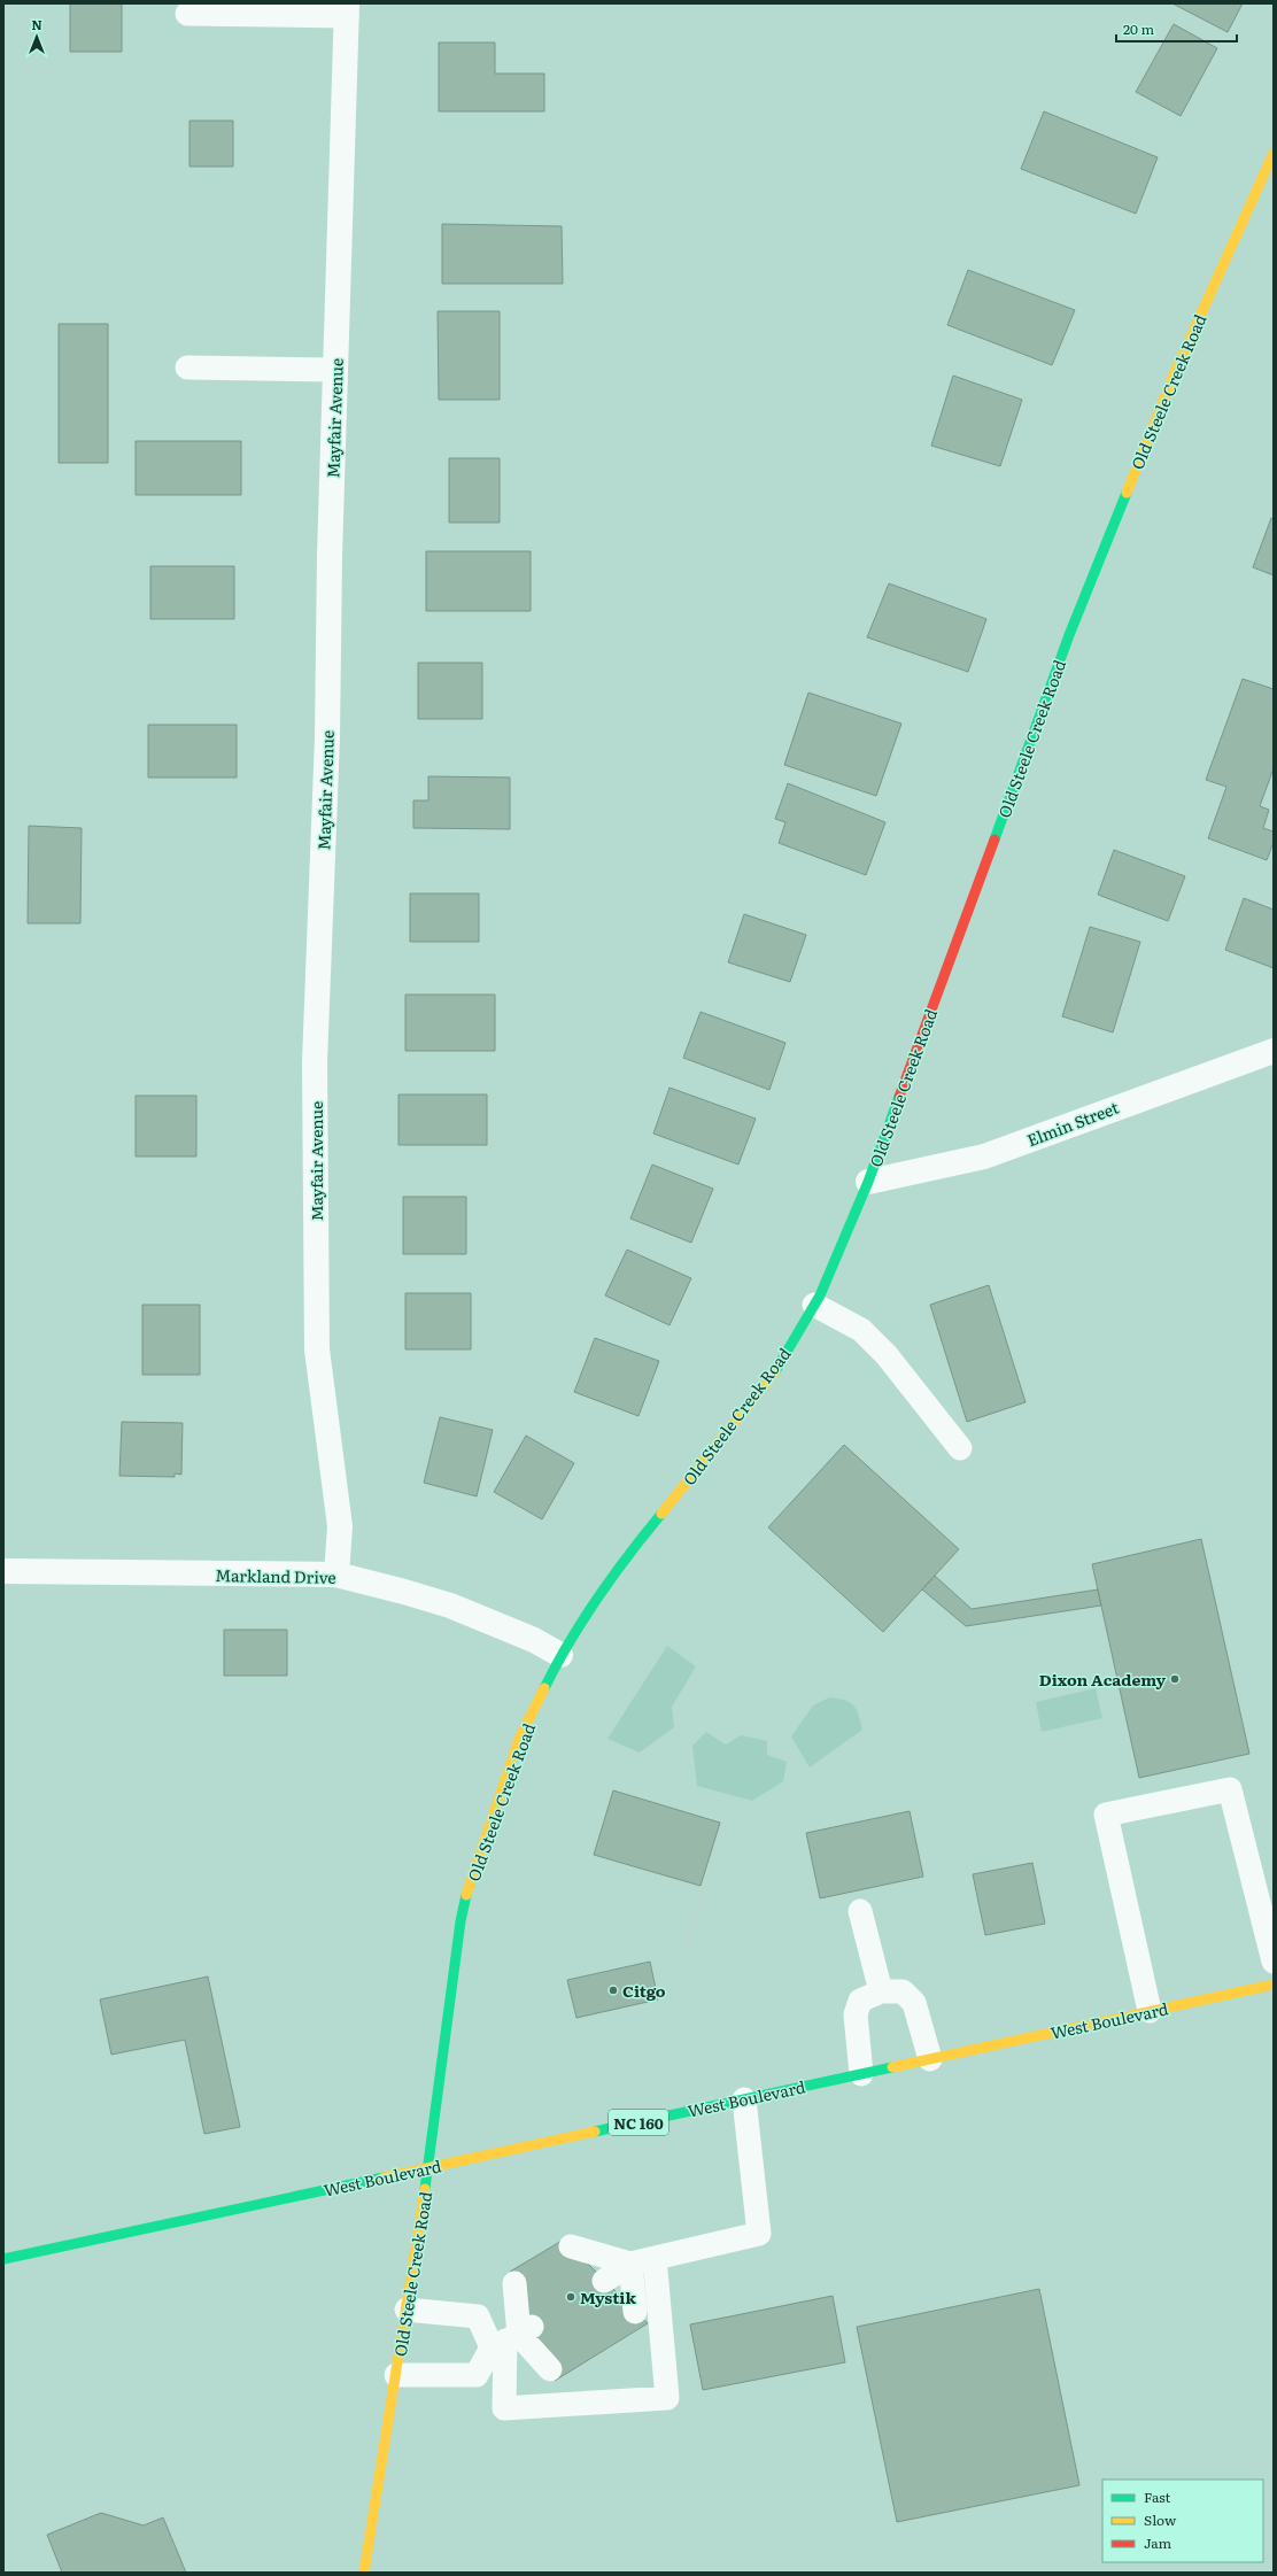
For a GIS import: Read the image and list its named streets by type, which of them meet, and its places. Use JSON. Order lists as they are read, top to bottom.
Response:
{
  "streets": {
    "main road": ["Old Steele Creek Road", "West Boulevard", "NC 160"],
    "street": ["Mayfair Avenue", "Elmin Street", "Markland Drive"]
  },
  "crossings": [
    ["Old Steele Creek Road", "Elmin Street"],
    ["Old Steele Creek Road", "Markland Drive"],
    ["Old Steele Creek Road", "West Boulevard"],
    ["Mayfair Avenue", "Markland Drive"]
  ],
  "places": ["Dixon Academy", "Citgo", "Mystik"],
  "legend": ["Fast", "Slow", "Jam"],
  "scale_bar": "20 m",
  "north": "top"
}
